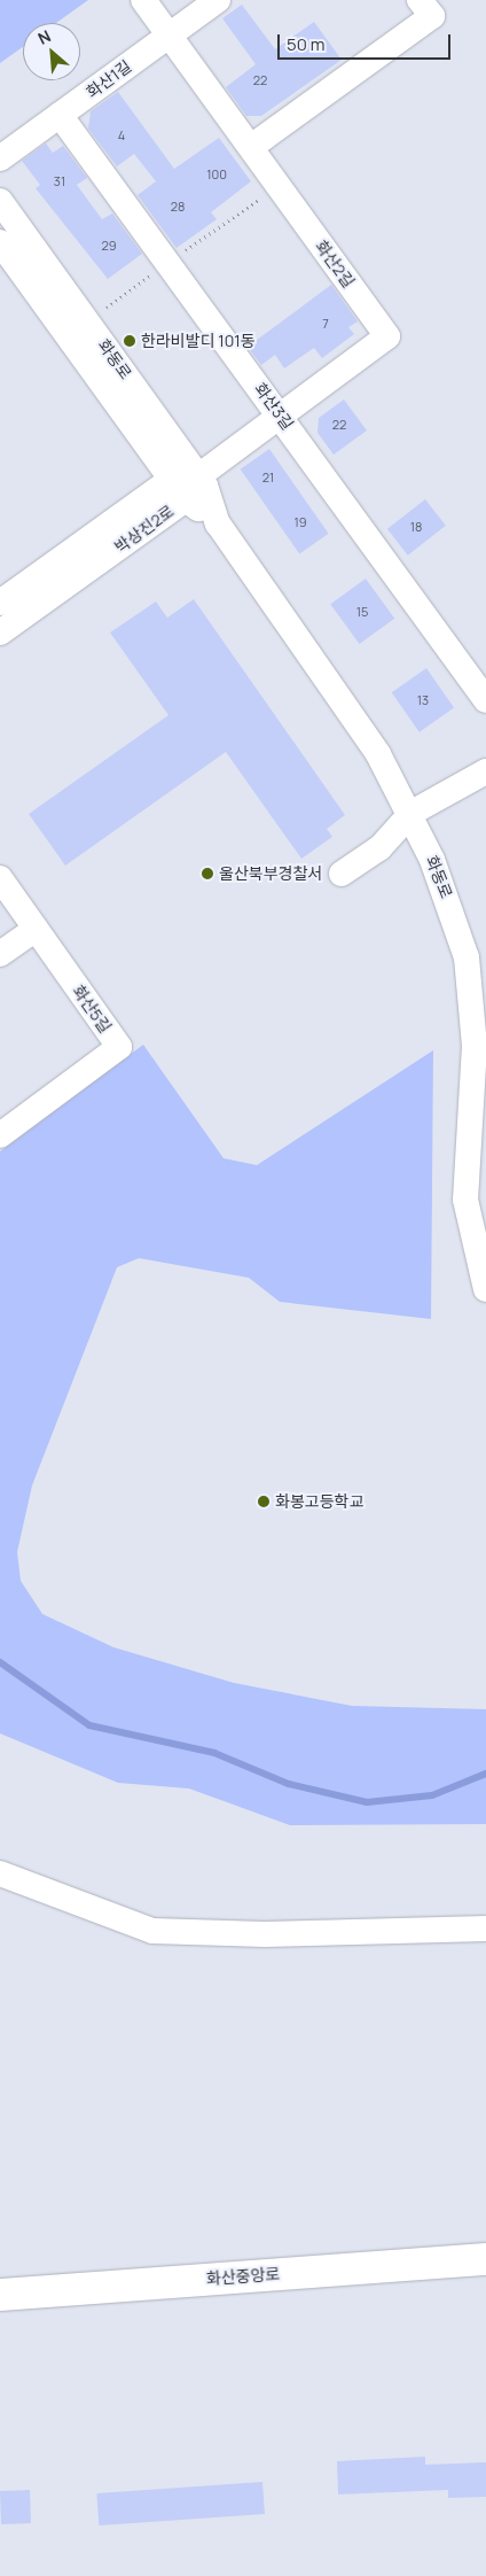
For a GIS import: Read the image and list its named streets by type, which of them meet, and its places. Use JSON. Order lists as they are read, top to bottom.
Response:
{
  "streets": {
    "main road": ["화산중앙로"],
    "street": [
      "화산1길",
      "화산2길",
      "화동로",
      "화산3길",
      "박상진2로",
      "화산5길"
    ]
  },
  "crossings": [
    ["화산1길", "화산2길"],
    ["화산1길", "화산3길"],
    ["화산2길", "화동로"],
    ["화산2길", "화산3길"],
    ["화산2길", "박상진2로"],
    ["화동로", "박상진2로"]
  ],
  "places": ["한라비발디 101동", "울산북부경찰서", "화봉고등학교"],
  "house_numbers": [
    "22",
    "4",
    "100",
    "31",
    "28",
    "29",
    "7",
    "22",
    "21",
    "19",
    "18",
    "15",
    "13"
  ],
  "scale_bar": "50 m",
  "north": "top left"
}
